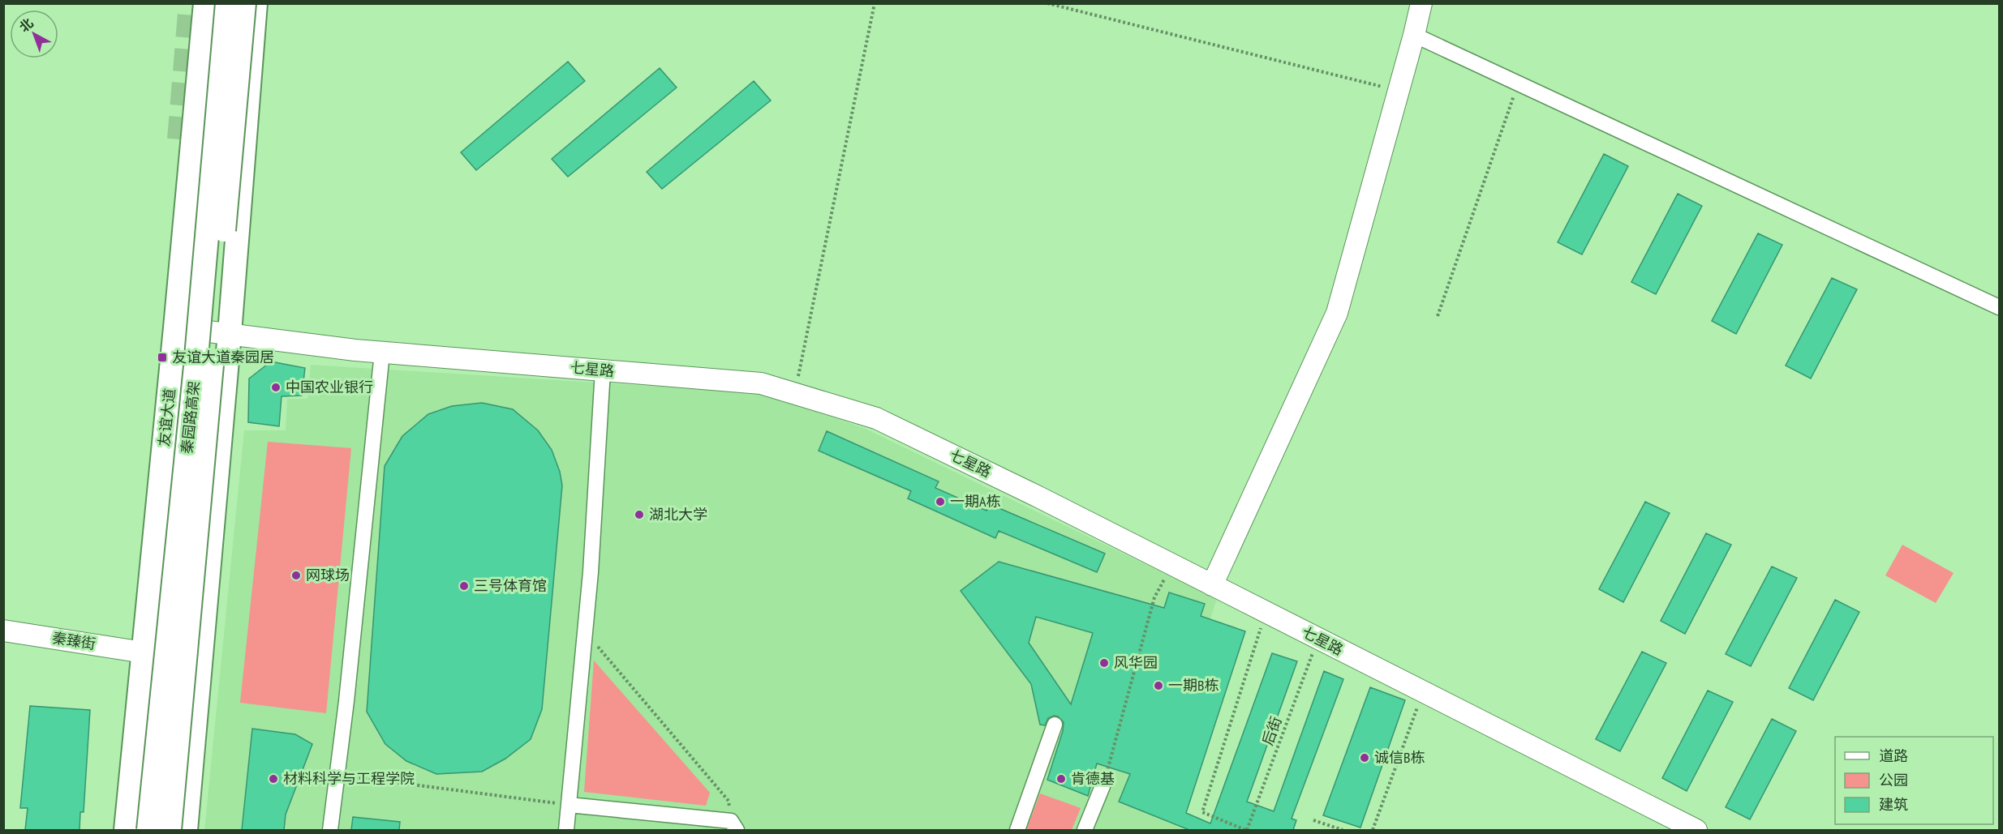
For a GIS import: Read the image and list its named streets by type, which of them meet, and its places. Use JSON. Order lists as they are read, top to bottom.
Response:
{
  "streets": {
    "main road": ["友谊大道", "秦园路高架"],
    "street": ["七星路", "秦臻街"],
    "path": ["后街"]
  },
  "crossings": [
    ["七星路", "友谊大道"],
    ["七星路", "后街"],
    ["友谊大道", "秦臻街"]
  ],
  "places": {
    "transit": ["友谊大道秦园居"],
    "other": [
      "中国农业银行",
      "一期A栋",
      "湖北大学",
      "网球场",
      "三号体育馆",
      "风华园",
      "一期B栋",
      "诚信B栋",
      "材料科学与工程学院",
      "肯德基"
    ]
  },
  "legend": ["道路", "公园", "建筑"],
  "north": "top left"
}
